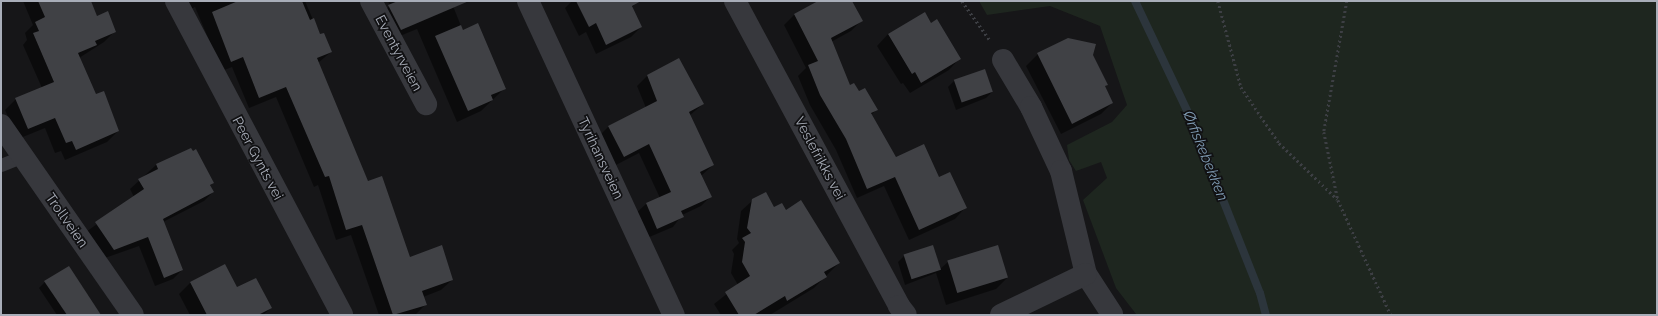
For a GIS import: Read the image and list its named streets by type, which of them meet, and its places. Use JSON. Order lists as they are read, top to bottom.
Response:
{
  "streets": {
    "street": [
      "Eventyrveien",
      "Peer Gynts vei",
      "Tyrihansveien",
      "Veslefrikks vei",
      "Trollveien"
    ]
  },
  "water": ["Ørfiskebekken"]
}
